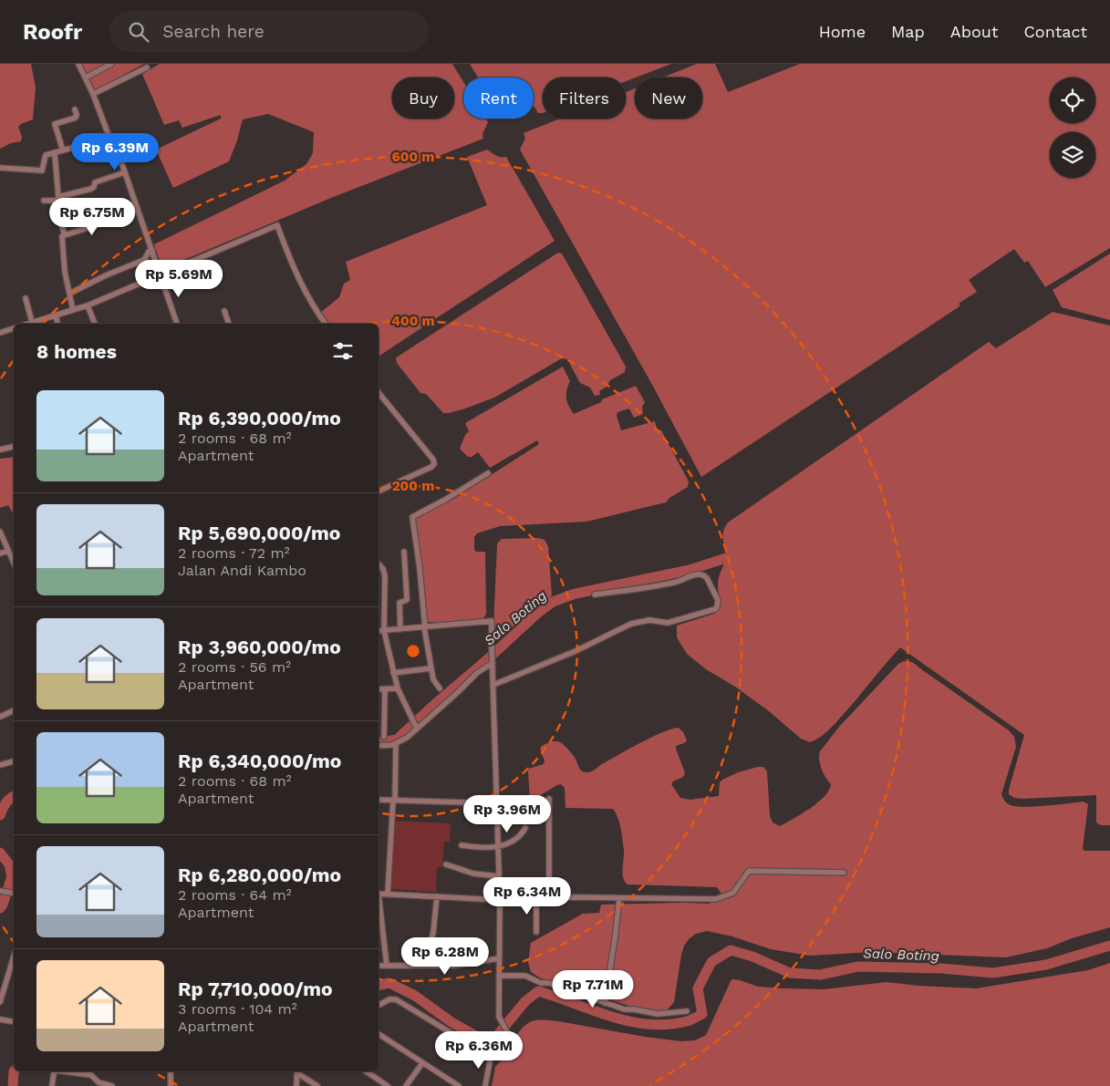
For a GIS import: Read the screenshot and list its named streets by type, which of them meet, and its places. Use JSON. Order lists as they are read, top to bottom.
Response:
{
  "water": ["Salo Boting"],
  "page": {
    "header": "Roofr",
    "search": "Search here",
    "nav": [
      "Home",
      "Map",
      "About",
      "Contact"
    ],
    "chip": [
      "Buy",
      "Rent",
      "Filters",
      "New"
    ],
    "price": [
      "Rp 6.39M",
      "Rp 6.75M",
      "Rp 5.69M",
      "Rp 3.96M",
      "Rp 6.34M",
      "Rp 6.28M",
      "Rp 7.71M",
      "Rp 6.36M"
    ],
    "heading": "8 homes",
    "list": [
      {
        "name": "Rp 6,390,000/mo",
        "note": "2 rooms · 68 m² · Apartment"
      },
      {
        "name": "Rp 5,690,000/mo",
        "note": "2 rooms · 72 m² · Jalan Andi Kambo"
      },
      {
        "name": "Rp 3,960,000/mo",
        "note": "2 rooms · 56 m² · Apartment"
      },
      {
        "name": "Rp 6,340,000/mo",
        "note": "2 rooms · 68 m² · Apartment"
      },
      {
        "name": "Rp 6,280,000/mo",
        "note": "2 rooms · 64 m² · Apartment"
      },
      {
        "name": "Rp 7,710,000/mo",
        "note": "3 rooms · 104 m² · Apartment"
      }
    ]
  },
  "rings": ["600 m", "400 m", "200 m"]
}
